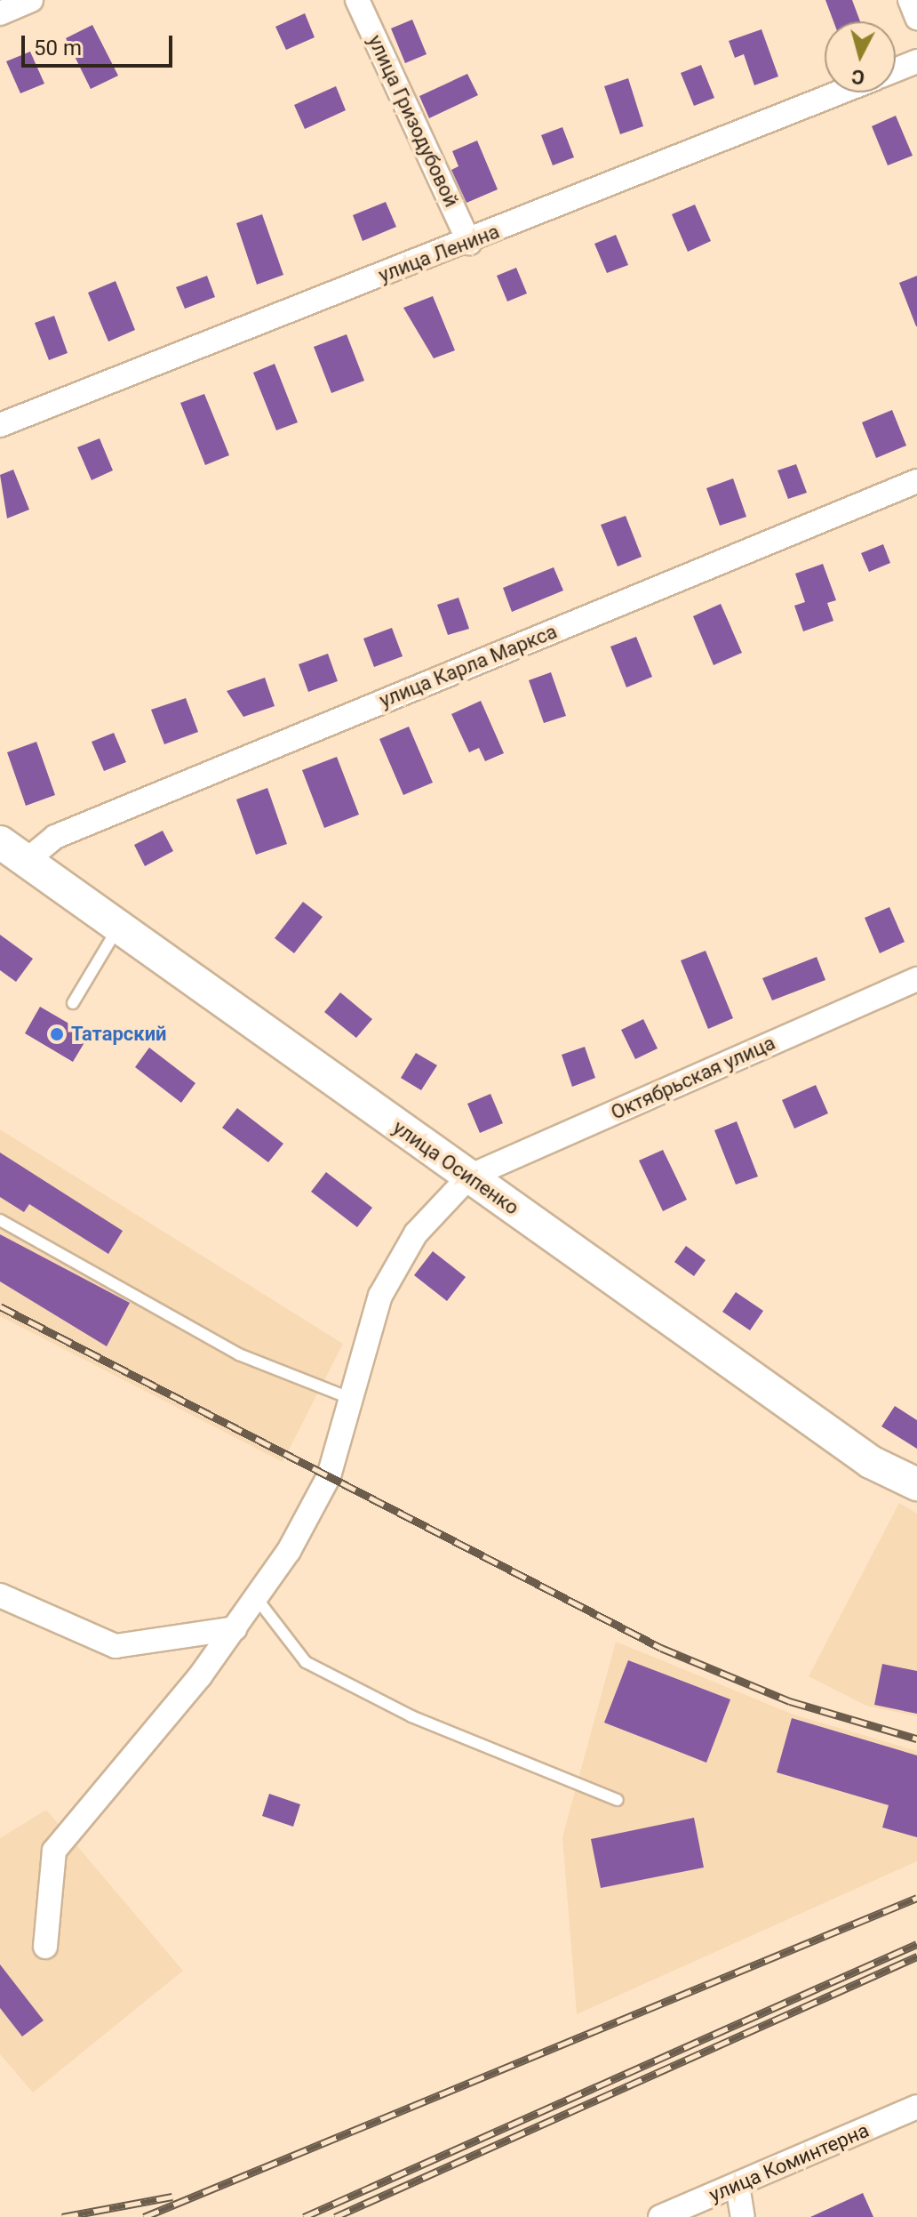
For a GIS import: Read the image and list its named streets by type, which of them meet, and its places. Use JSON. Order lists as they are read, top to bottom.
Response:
{
  "streets": {
    "street": [
      "улица Гризодубовой",
      "улица Ленина",
      "улица Карла Маркса",
      "Октябрьская улица",
      "улица Осипенко",
      "улица Коминтерна"
    ]
  },
  "crossings": [
    ["улица Гризодубовой", "улица Ленина"],
    ["улица Карла Маркса", "улица Осипенко"],
    ["Октябрьская улица", "улица Осипенко"]
  ],
  "places": ["Татарский"],
  "scale_bar": "50 m",
  "north": "bottom"
}
